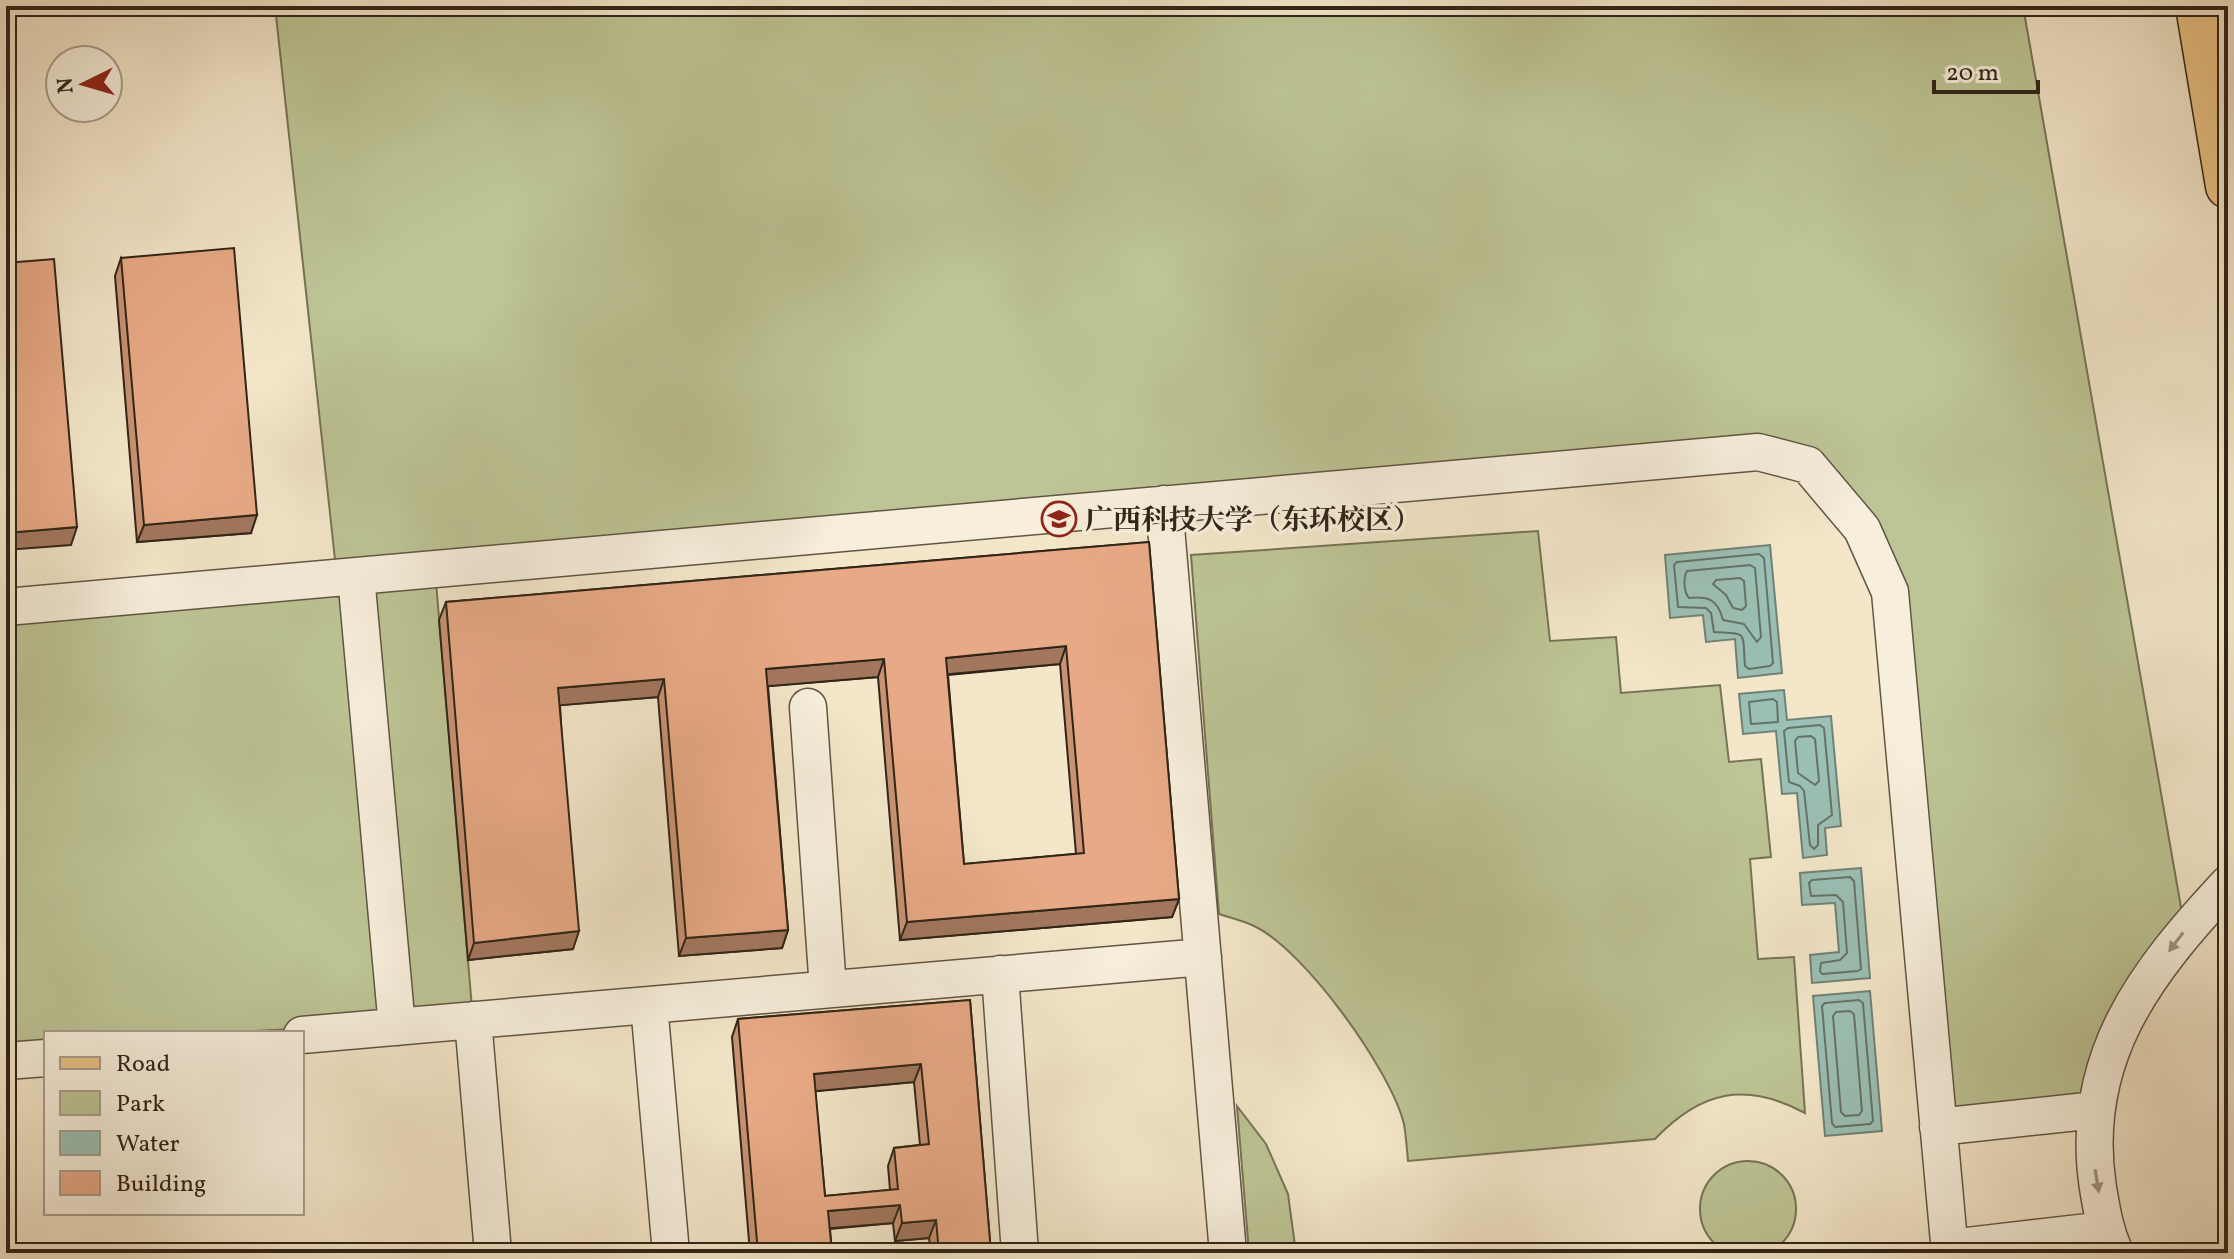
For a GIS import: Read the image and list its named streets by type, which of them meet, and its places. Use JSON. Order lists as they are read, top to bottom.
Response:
{
  "places": {
    "school or university": ["广西科技大学（东环校区）"]
  },
  "legend": [
    "Road",
    "Park",
    "Water",
    "Building"
  ],
  "scale_bar": "20 m",
  "north": "left"
}
